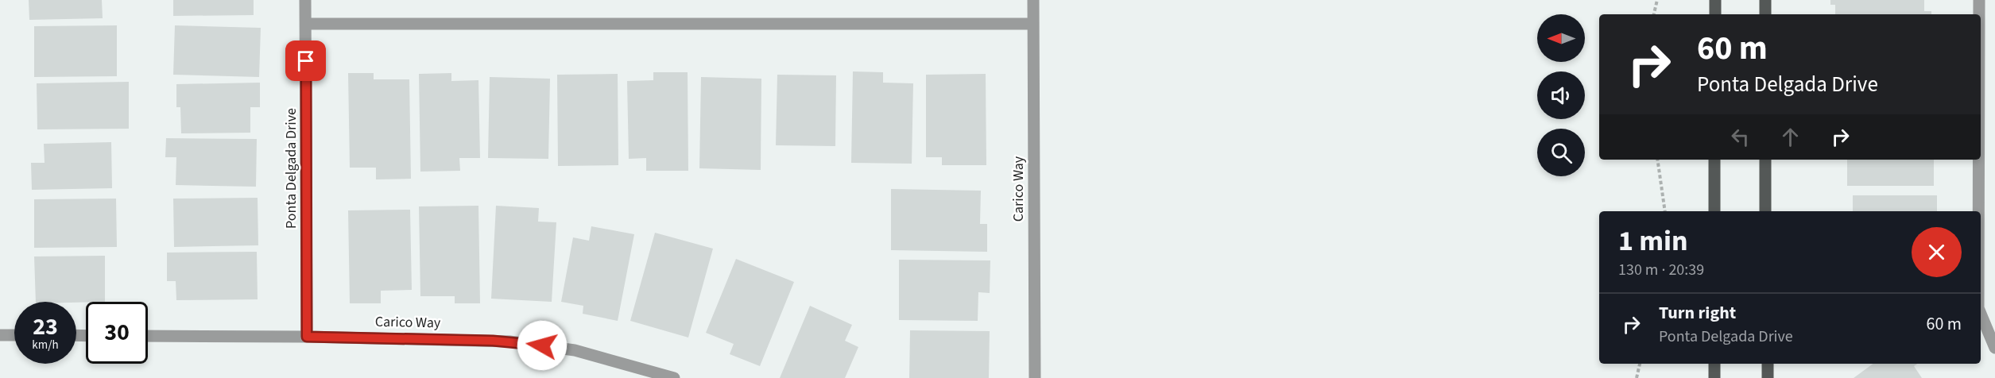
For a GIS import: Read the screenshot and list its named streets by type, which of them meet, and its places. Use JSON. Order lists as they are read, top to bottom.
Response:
{
  "streets": {
    "street": ["Ponta Delgada Drive", "Carico Way"]
  },
  "crossings": [
    ["Ponta Delgada Drive", "Carico Way"]
  ],
  "north": "left",
  "page": {
    "turn": ["60 m", "Ponta Delgada Drive"],
    "heading": ["1 min", "130 m · 20:39"],
    "list": [
      {
        "name": "Turn right",
        "note": "Ponta Delgada Drive",
        "value": "60 m"
      }
    ],
    "speed": "23 km/h",
    "limit": "30"
  }
}
